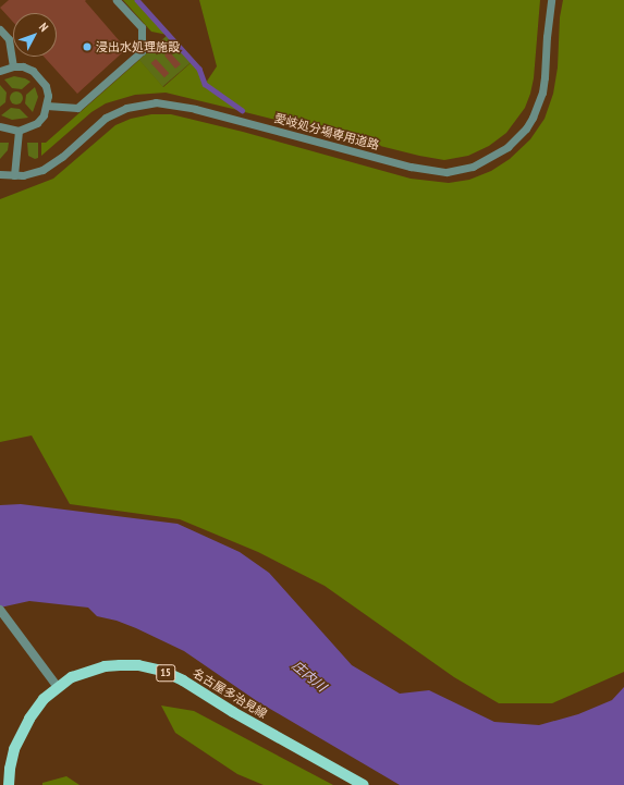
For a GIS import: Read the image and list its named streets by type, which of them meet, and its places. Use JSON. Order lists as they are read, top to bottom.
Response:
{
  "streets": {
    "main road": ["15", "名古屋多治見線"],
    "lane": ["愛岐処分場専用道路"]
  },
  "water": ["庄内川"],
  "places": ["浸出水処理施設"],
  "north": "top right"
}
